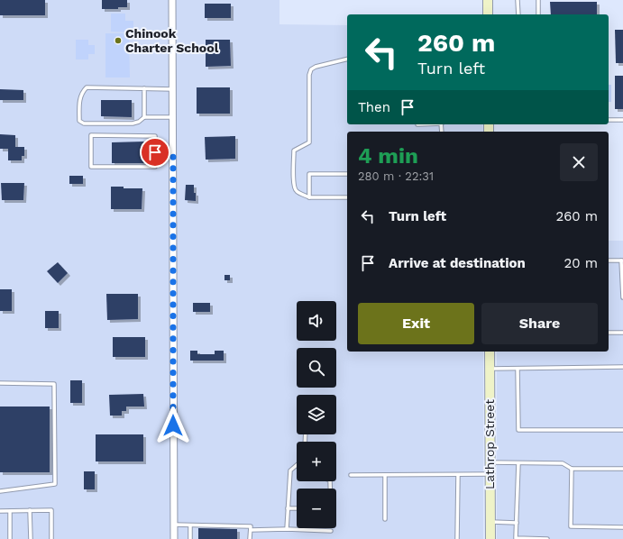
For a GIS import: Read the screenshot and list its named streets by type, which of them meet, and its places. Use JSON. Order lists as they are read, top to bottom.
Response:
{
  "streets": {
    "main road": ["Lathrop Street"]
  },
  "places": ["Chinook Charter School"],
  "page": {
    "turn": ["260 m", "Turn left"],
    "then": "Then",
    "heading": ["4 min", "280 m · 22:31"],
    "list": [
      {
        "name": "Turn left",
        "value": "260 m"
      },
      {
        "name": "Arrive at destination",
        "value": "20 m"
      }
    ],
    "buttons": ["Exit", "Share"],
    "map_buttons": ["+", "−"]
  }
}
